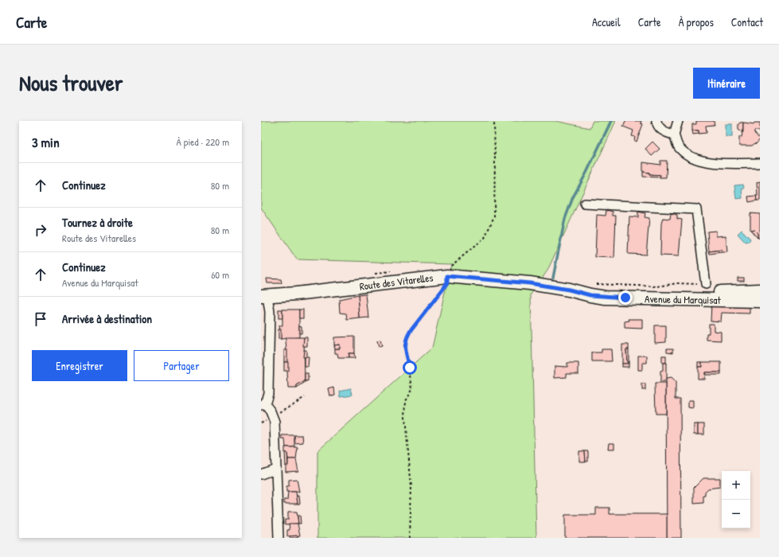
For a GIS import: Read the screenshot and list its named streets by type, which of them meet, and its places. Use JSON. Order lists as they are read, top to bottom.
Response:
{
  "streets": {
    "main road": ["Route des Vitarelles", "Avenue du Marquisat"]
  },
  "crossings": [
    ["Route des Vitarelles", "Avenue du Marquisat"]
  ],
  "page": {
    "header": "Carte",
    "nav": [
      "Accueil",
      "Carte",
      "À propos",
      "Contact"
    ],
    "title": "Nous trouver",
    "buttons": [
      "Itinéraire",
      ["Enregistrer", "Partager"]
    ],
    "heading": ["3 min", "À pied · 220 m"],
    "list": [
      ["Continuez", "80 m"],
      ["Tournez à droite", "Route des Vitarelles", "80 m"],
      ["Continuez", "Avenue du Marquisat", "60 m"],
      "Arrivée à destination"
    ],
    "map_buttons": ["+", "−"]
  }
}
